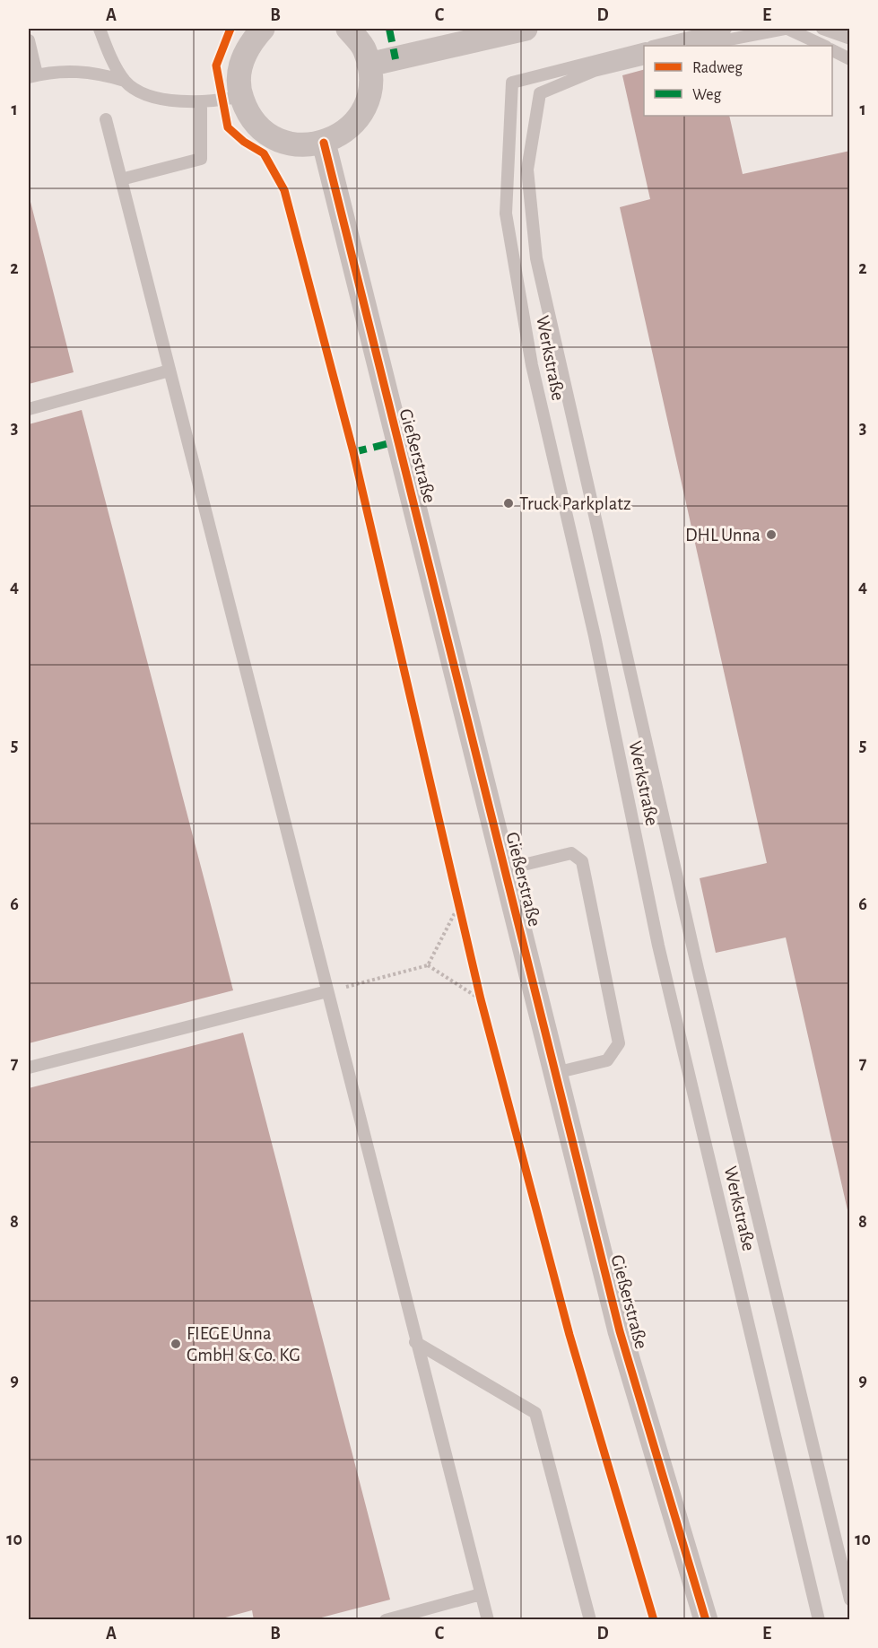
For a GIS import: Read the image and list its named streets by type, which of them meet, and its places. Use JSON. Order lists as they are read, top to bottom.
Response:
{
  "streets": {
    "street": ["Gießerstraße"],
    "lane": ["Werkstraße"]
  },
  "places": ["Truck Parkplatz", "DHL Unna", "FIEGE Unna GmbH & Co. KG"],
  "legend": ["Radweg", "Weg"],
  "grid": {
    "columns": [
      "A",
      "B",
      "C",
      "D",
      "E"
    ],
    "rows": [
      "1",
      "2",
      "3",
      "4",
      "5",
      "6",
      "7",
      "8",
      "9",
      "10"
    ]
  }
}
